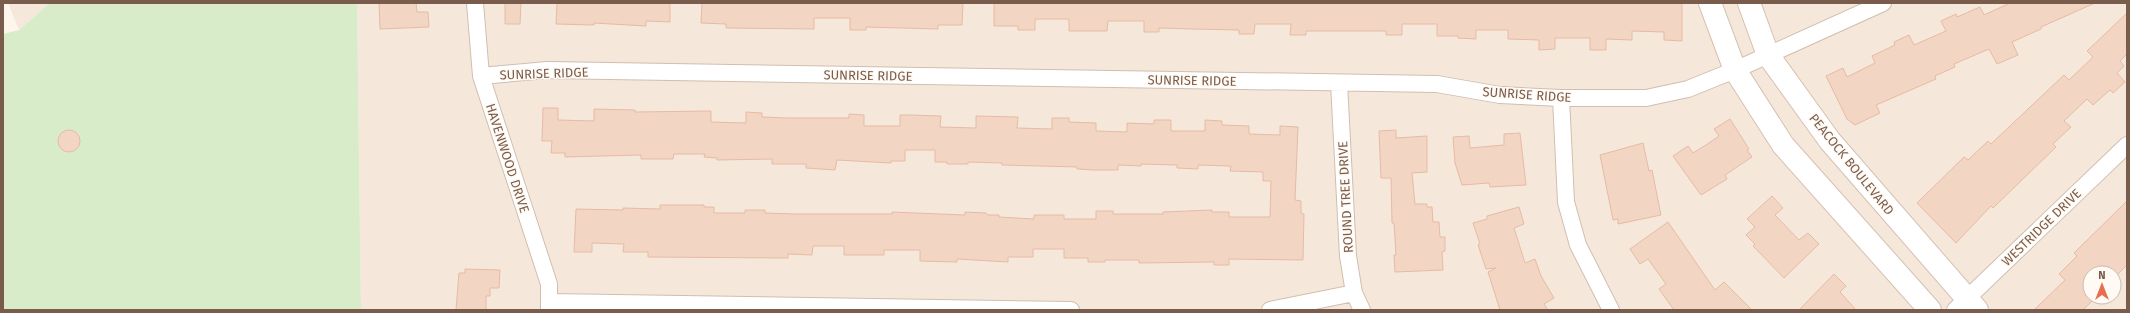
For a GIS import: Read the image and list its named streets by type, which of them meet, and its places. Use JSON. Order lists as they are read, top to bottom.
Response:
{
  "streets": {
    "street": [
      "SUNRISE RIDGE",
      "HAVENWOOD DRIVE",
      "PEACOCK BOULEVARD",
      "ROUND TREE DRIVE",
      "WESTRIDGE DRIVE"
    ]
  },
  "crossings": [
    ["SUNRISE RIDGE", "HAVENWOOD DRIVE"],
    ["SUNRISE RIDGE", "PEACOCK BOULEVARD"],
    ["SUNRISE RIDGE", "ROUND TREE DRIVE"],
    ["PEACOCK BOULEVARD", "WESTRIDGE DRIVE"]
  ],
  "north": "top"
}
